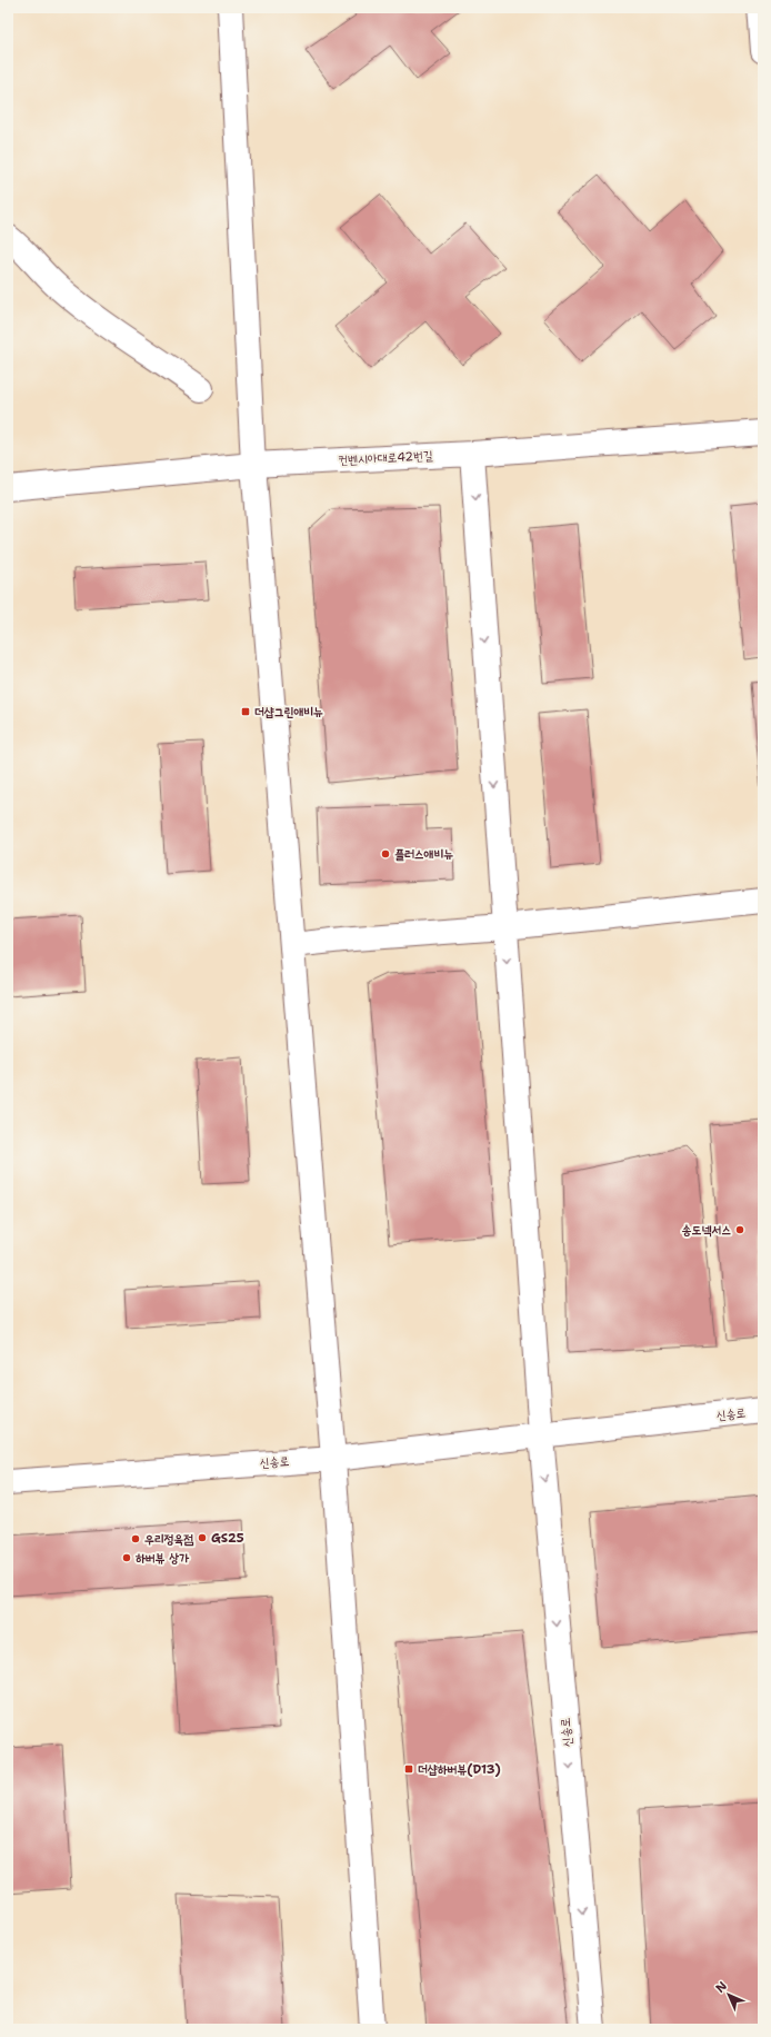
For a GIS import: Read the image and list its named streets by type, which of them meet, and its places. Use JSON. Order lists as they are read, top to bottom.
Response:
{
  "streets": {
    "street": ["컨벤시아대로42번길", "신송로"]
  },
  "places": {
    "transit": ["더샵그린애비뉴", "더샵하버뷰(D13)"],
    "other": [
      "플러스애비뉴",
      "송도넥서스",
      "GS25",
      "우리정육점",
      "하버뷰 상가"
    ]
  },
  "north": "top left"
}
